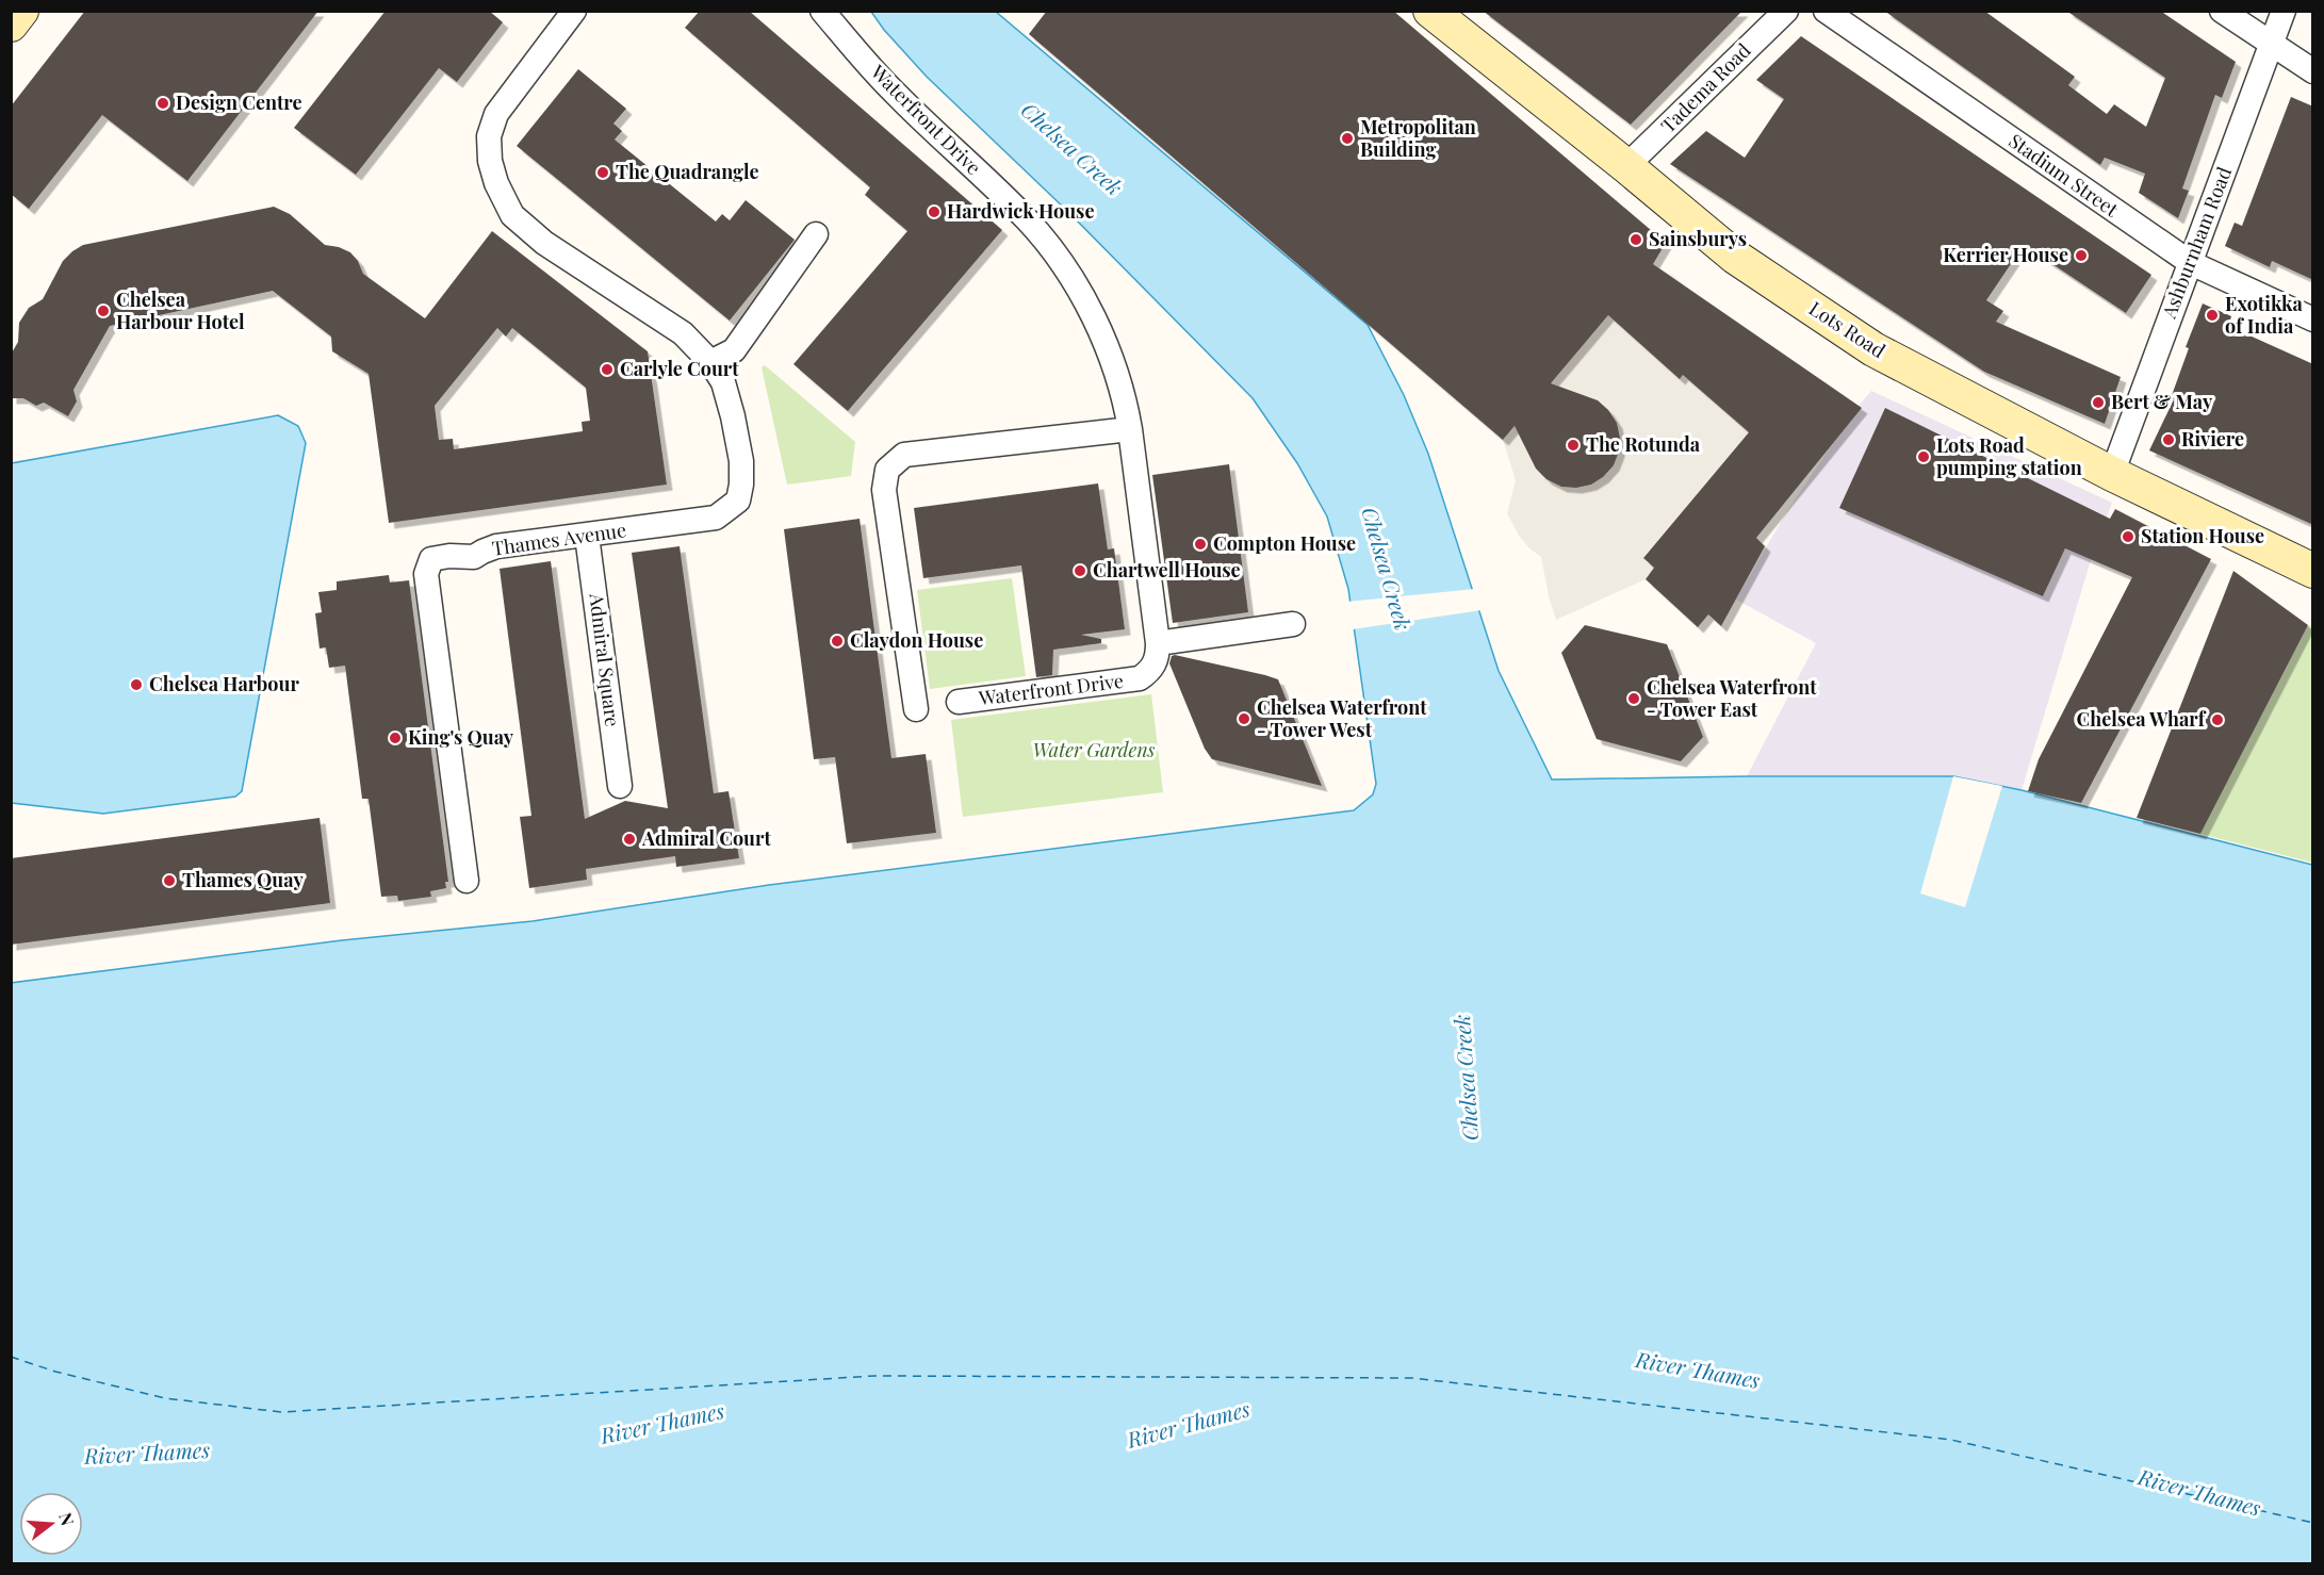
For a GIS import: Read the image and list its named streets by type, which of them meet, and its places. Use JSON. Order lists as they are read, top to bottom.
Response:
{
  "streets": {
    "street": [
      "Tadema Road",
      "Waterfront Drive",
      "Stadium Street",
      "Ashburnham Road",
      "Lots Road",
      "Thames Avenue",
      "Admiral Square"
    ]
  },
  "crossings": [
    ["Tadema Road", "Lots Road"],
    ["Stadium Street", "Ashburnham Road"],
    ["Ashburnham Road", "Lots Road"],
    ["Thames Avenue", "Admiral Square"]
  ],
  "water": ["Chelsea Creek", "River Thames"],
  "parks": ["Water Gardens"],
  "places": [
    "Design Centre",
    "Metropolitan Building",
    "The Quadrangle",
    "Hardwick House",
    "Sainsburys",
    "Kerrier House",
    "Chelsea Harbour Hotel",
    "Exotikka of India",
    "Carlyle Court",
    "Bert & May",
    "Riviere",
    "The Rotunda",
    "Lots Road pumping station",
    "Station House",
    "Compton House",
    "Chartwell House",
    "Claydon House",
    "Chelsea Harbour",
    "Chelsea Waterfront - Tower East",
    "Chelsea Waterfront - Tower West",
    "Chelsea Wharf",
    "King's Quay",
    "Admiral Court",
    "Thames Quay"
  ],
  "north": "right"
}
